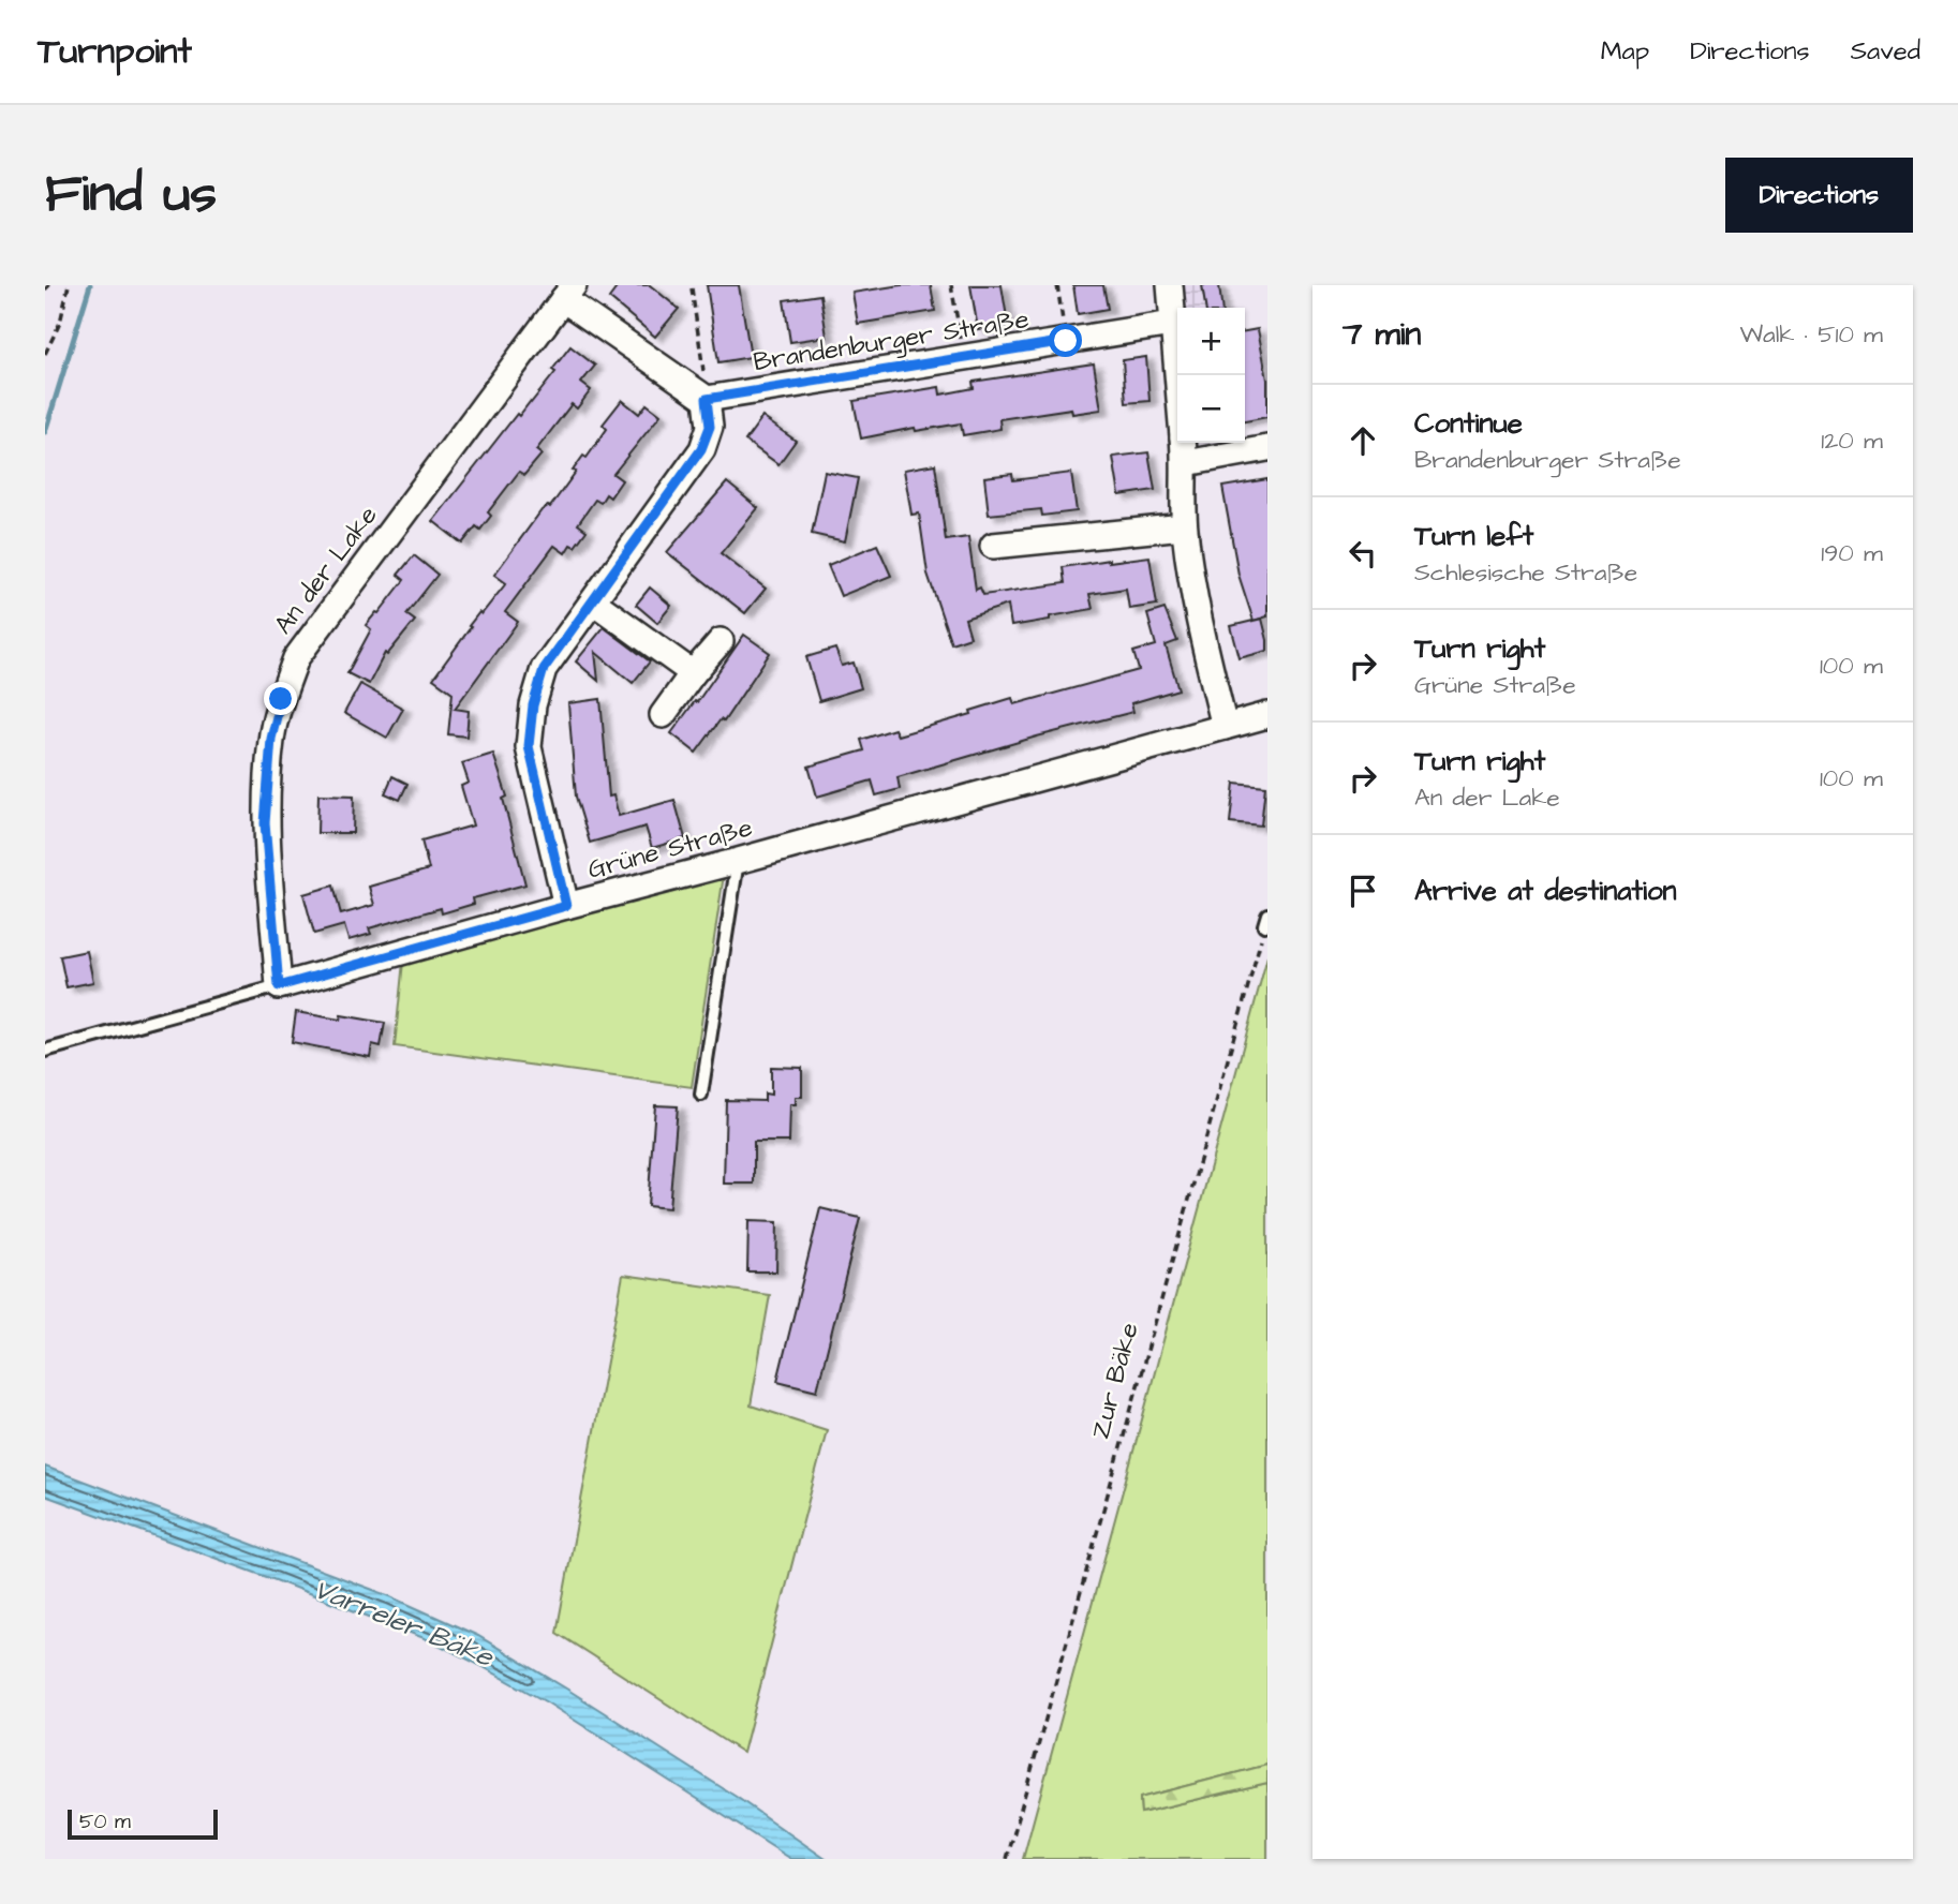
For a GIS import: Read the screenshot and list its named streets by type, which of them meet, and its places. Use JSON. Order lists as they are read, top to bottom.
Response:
{
  "streets": {
    "street": ["Brandenburger Straße", "An der Lake", "Grüne Straße"],
    "path": ["Zur Bäke"]
  },
  "crossings": [
    ["An der Lake", "Grüne Straße"]
  ],
  "water": ["Varreler Bäke"],
  "scale_bar": "50 m",
  "page": {
    "header": "Turnpoint",
    "nav": ["Map", "Directions", "Saved"],
    "buttons": "Directions",
    "title": "Find us",
    "heading": ["7 min", "Walk · 510 m"],
    "map_buttons": ["+", "−"],
    "list": [
      ["Continue", "Brandenburger Straße", "120 m"],
      ["Turn left", "Schlesische Straße", "190 m"],
      ["Turn right", "Grüne Straße", "100 m"],
      ["Turn right", "An der Lake", "100 m"],
      "Arrive at destination"
    ],
    "scale": "50 m"
  }
}
